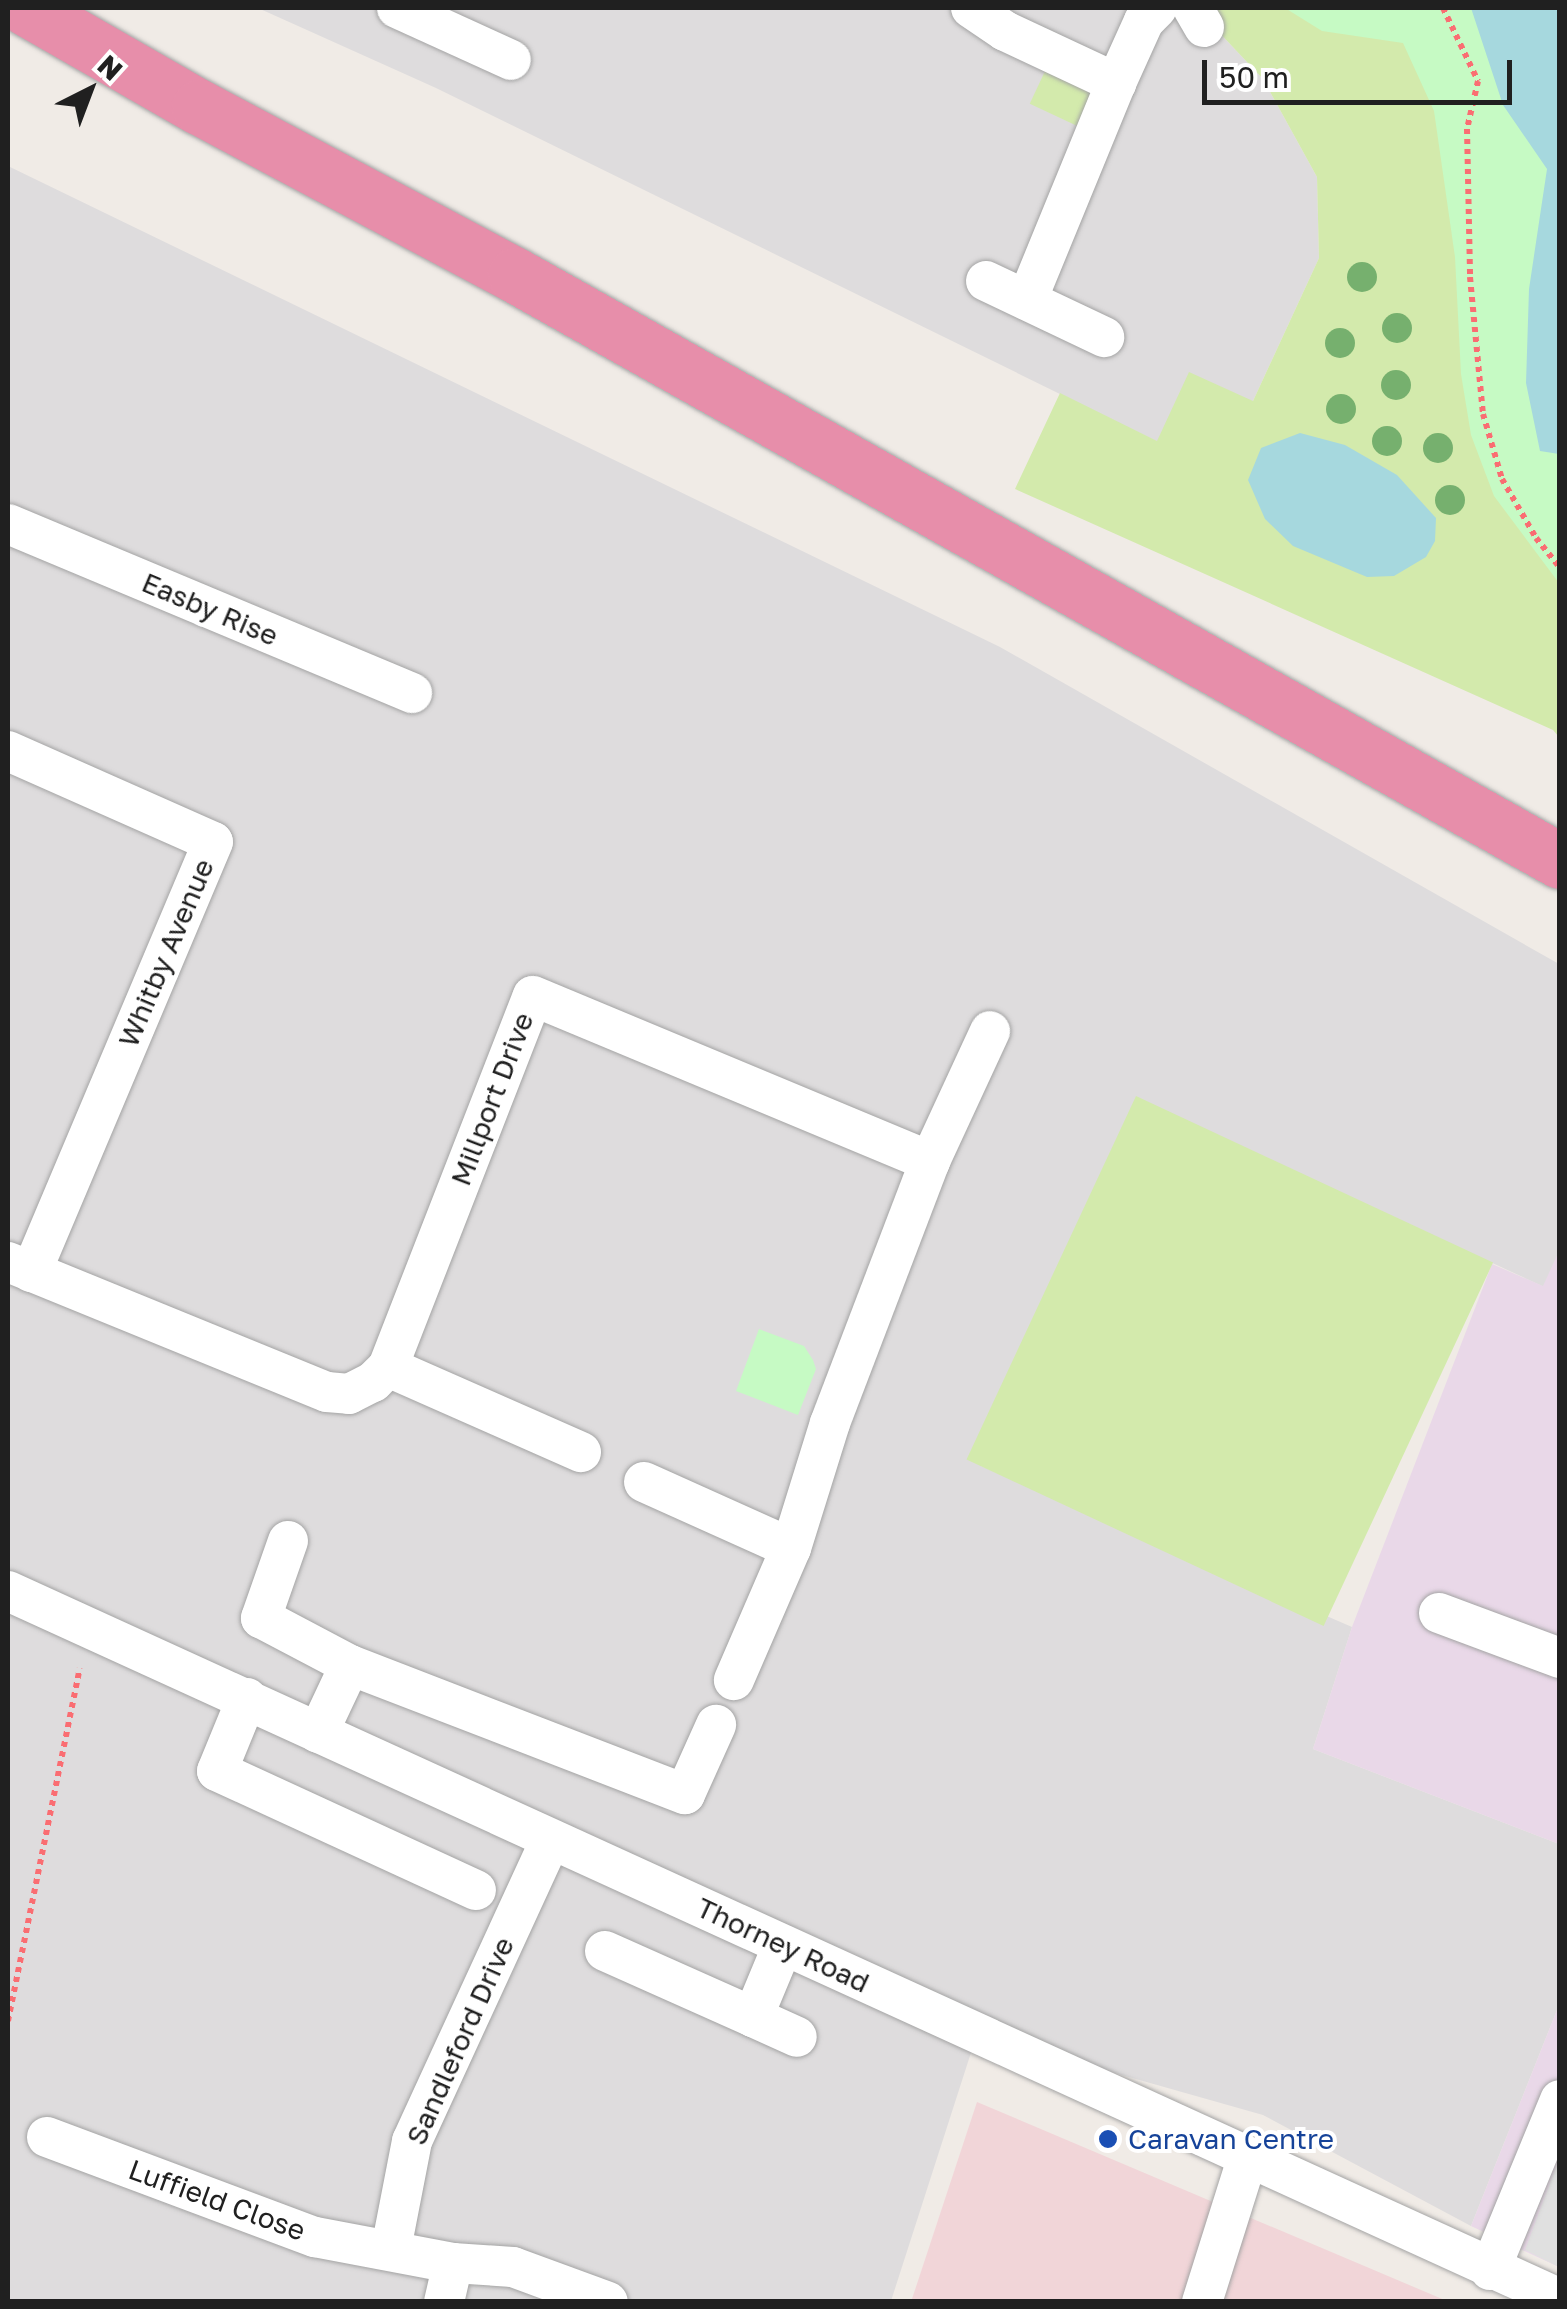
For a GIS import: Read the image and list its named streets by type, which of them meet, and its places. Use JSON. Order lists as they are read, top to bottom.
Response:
{
  "streets": {
    "street": [
      "Easby Rise",
      "Whitby Avenue",
      "Millport Drive",
      "Thorney Road",
      "Sandleford Drive",
      "Luffield Close"
    ]
  },
  "crossings": [
    ["Thorney Road", "Sandleford Drive"],
    ["Sandleford Drive", "Luffield Close"]
  ],
  "places": ["Caravan Centre"],
  "scale_bar": "50 m",
  "north": "top right"
}
